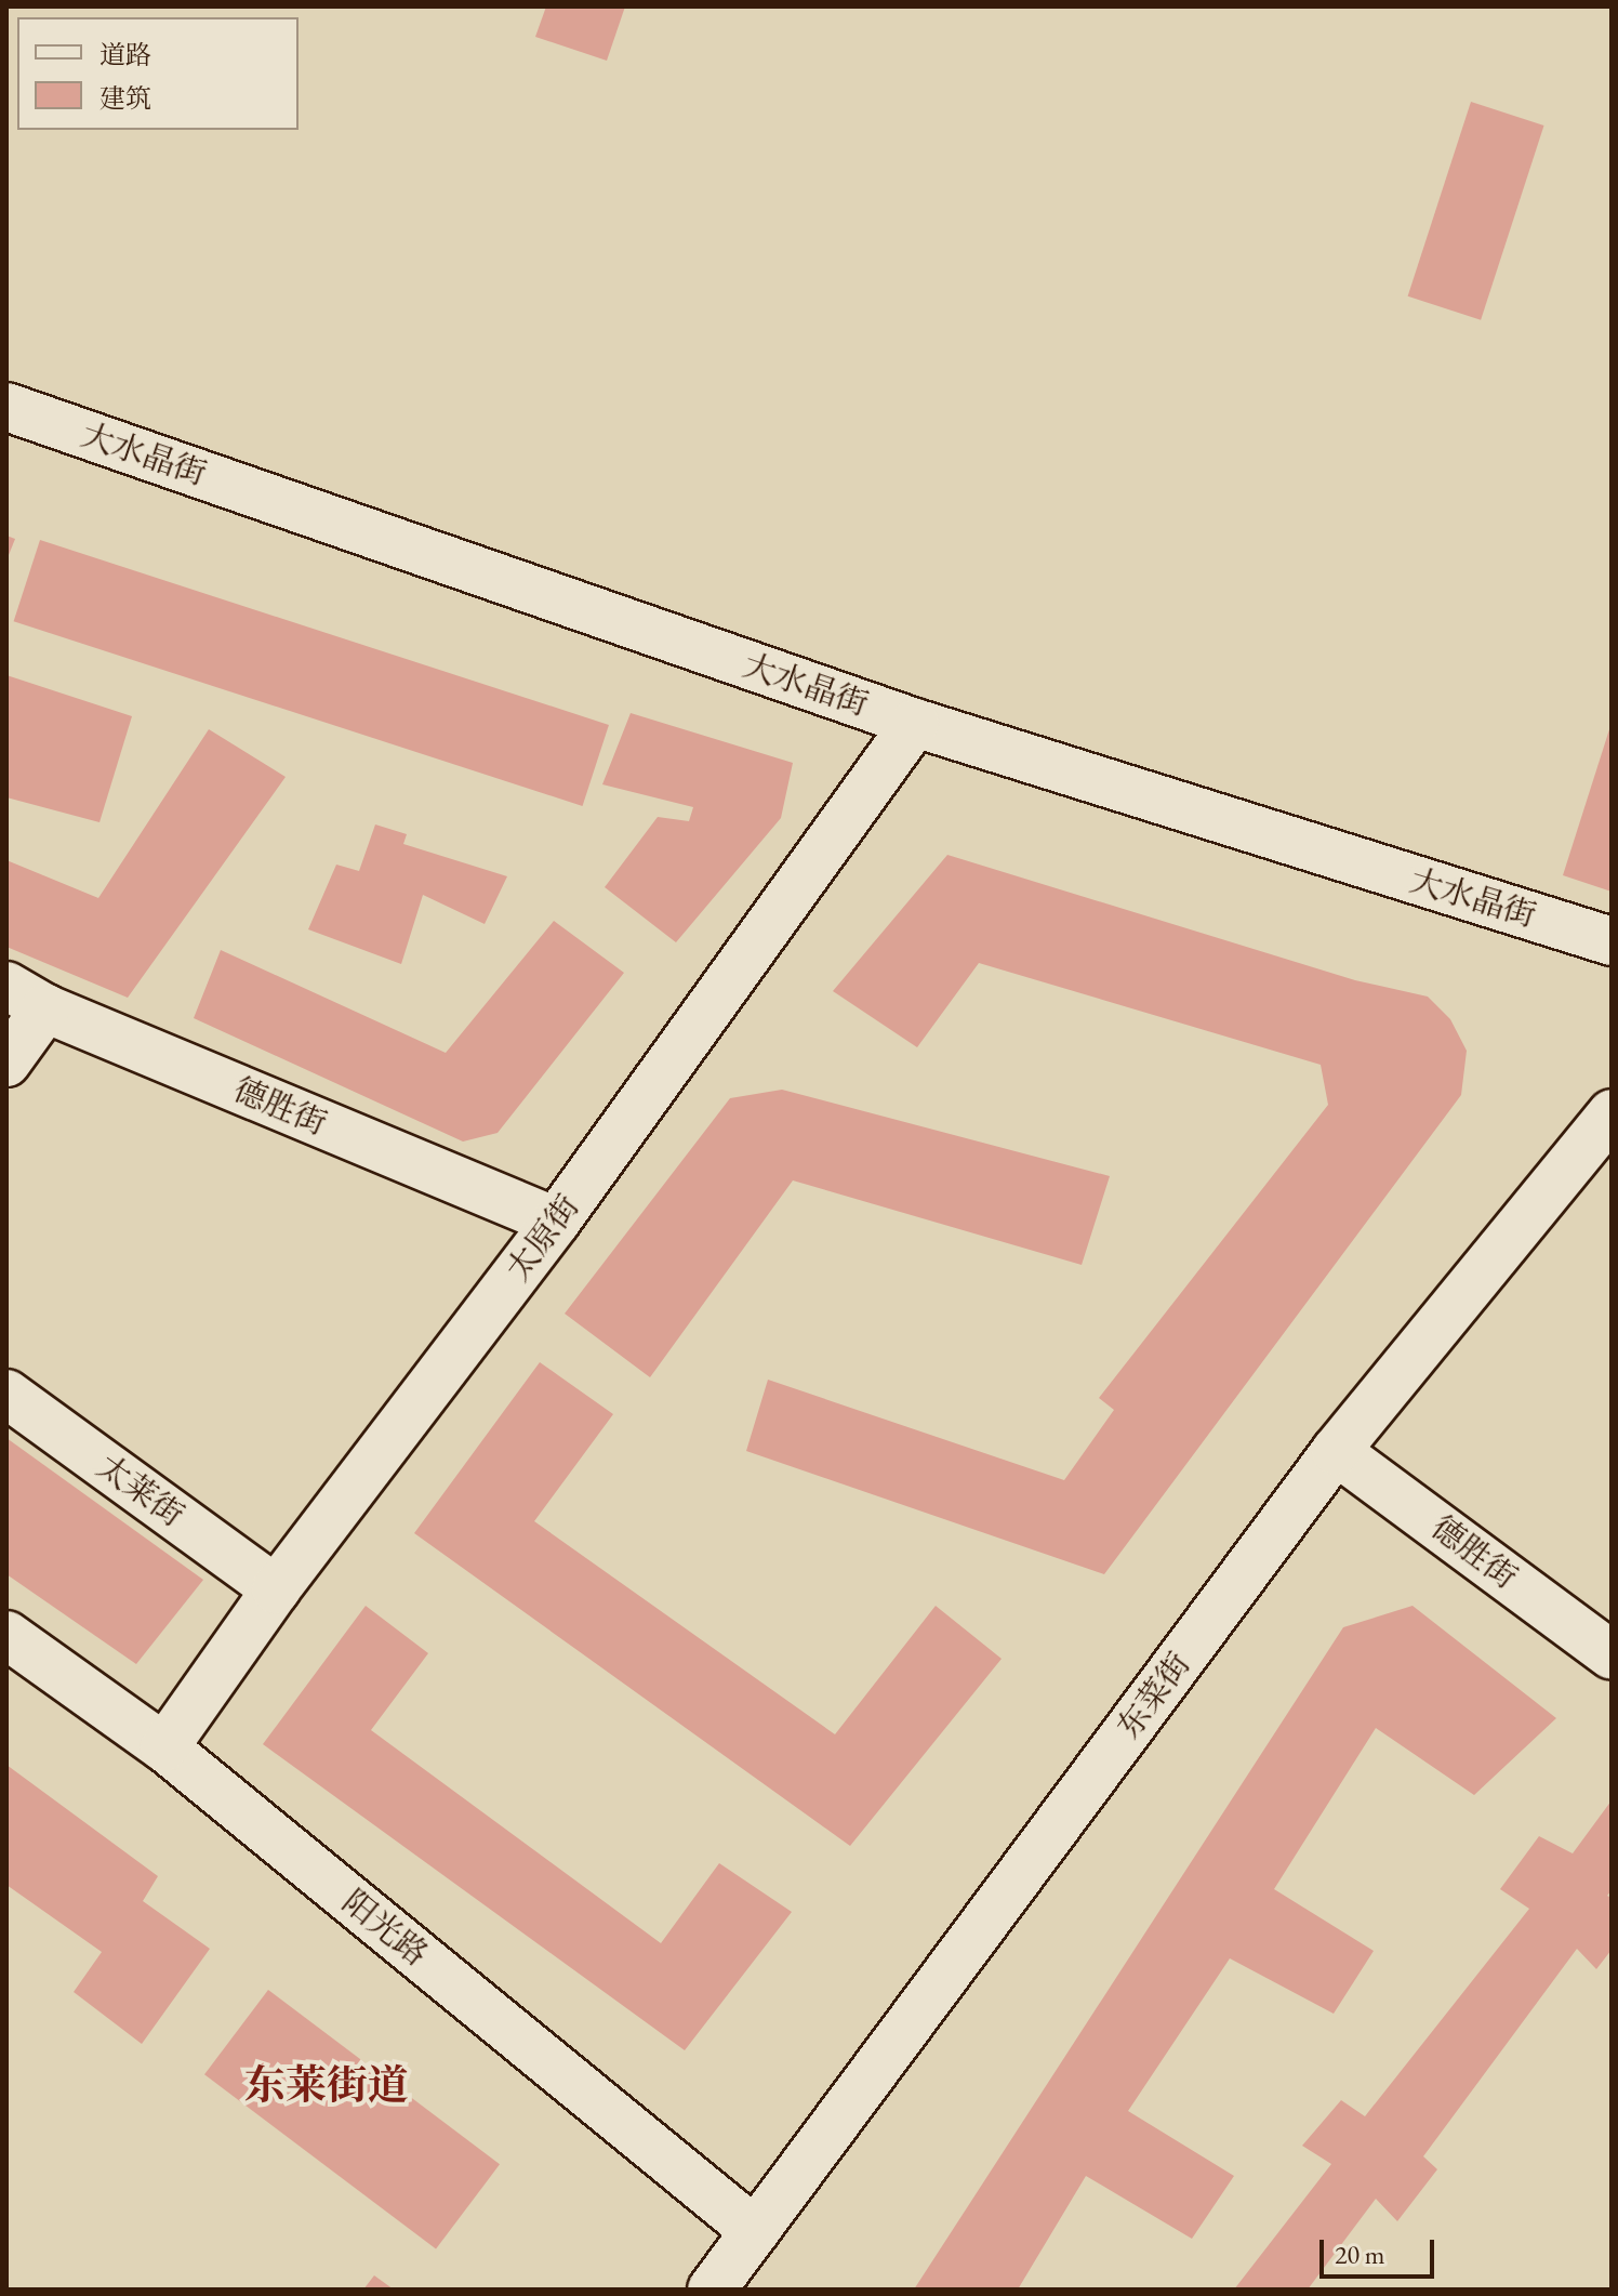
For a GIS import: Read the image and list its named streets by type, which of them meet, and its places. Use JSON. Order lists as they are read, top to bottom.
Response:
{
  "streets": {
    "street": [
      "大水晶街",
      "德胜街",
      "太原街",
      "太莱街",
      "东菜街",
      "阳光路"
    ]
  },
  "crossings": [
    ["大水晶街", "太原街"],
    ["德胜街", "太原街"],
    ["德胜街", "东菜街"],
    ["太原街", "太莱街"],
    ["太原街", "阳光路"],
    ["东菜街", "阳光路"]
  ],
  "districts": ["东莱街道"],
  "legend": ["道路", "建筑"],
  "scale_bar": "20 m"
}
